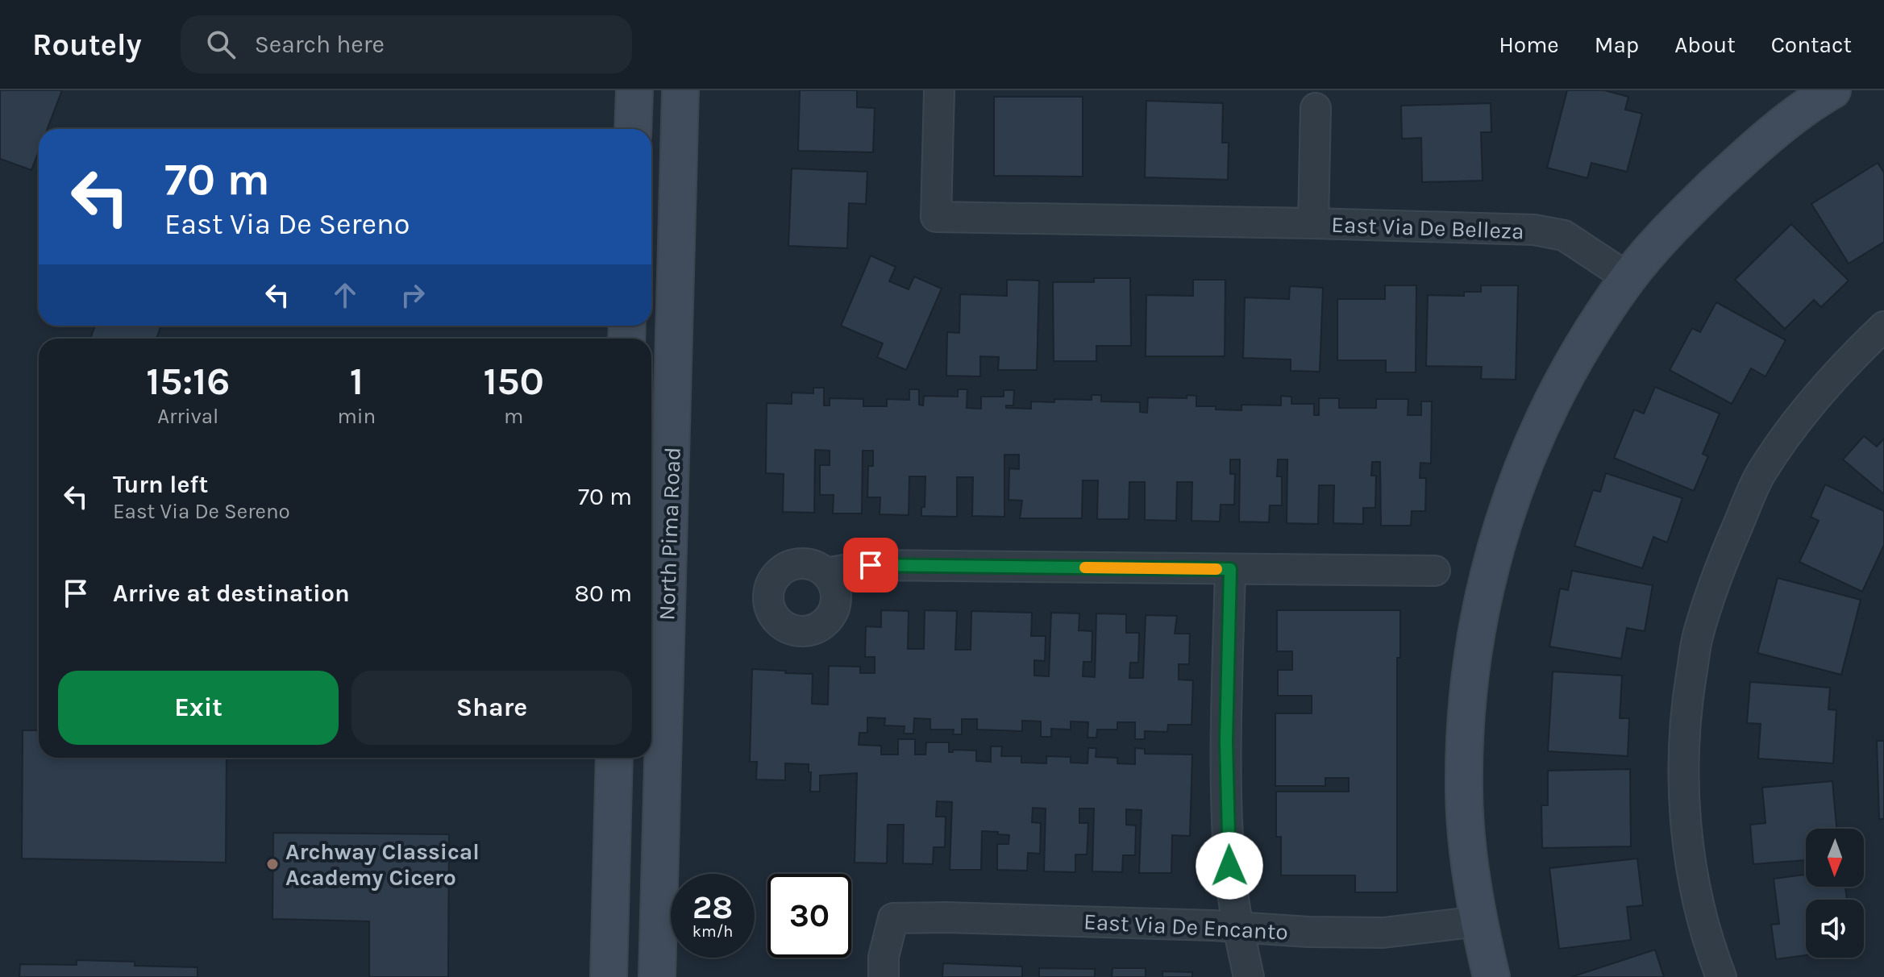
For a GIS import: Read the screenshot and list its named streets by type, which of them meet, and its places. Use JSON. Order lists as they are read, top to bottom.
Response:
{
  "streets": {
    "main road": ["North Pima Road"],
    "street": ["East Via De Belleza", "East Via De Encanto"]
  },
  "places": ["Archway Classical Academy Cicero"],
  "north": "bottom",
  "page": {
    "header": "Routely",
    "search": "Search here",
    "nav": [
      "Home",
      "Map",
      "About",
      "Contact"
    ],
    "turn": ["70 m", "East Via De Sereno"],
    "eta": [
      "15:16",
      "Arrival",
      "1",
      "min",
      "150",
      "m"
    ],
    "list": [
      {
        "name": "Turn left",
        "note": "East Via De Sereno",
        "value": "70 m"
      },
      {
        "name": "Arrive at destination",
        "value": "80 m"
      }
    ],
    "buttons": ["Exit", "Share"],
    "speed": "28 km/h",
    "limit": "30"
  }
}
